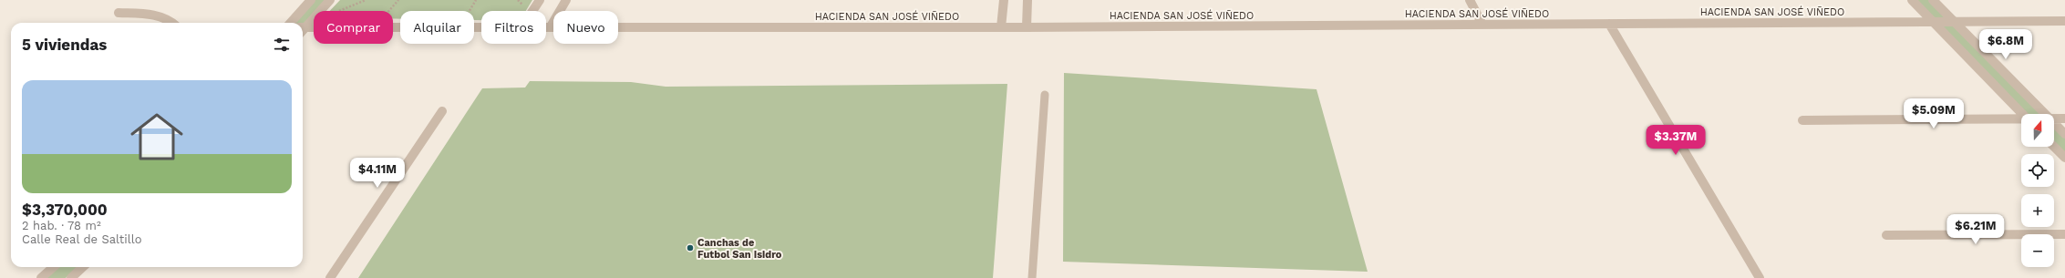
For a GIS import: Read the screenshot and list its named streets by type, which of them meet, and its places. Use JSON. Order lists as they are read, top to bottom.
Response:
{
  "streets": {
    "street": ["HACIENDA SAN JOSÉ VIÑEDO"]
  },
  "places": ["Canchas de Futbol San Isidro"],
  "north": "top",
  "page": {
    "chip": [
      "Comprar",
      "Alquilar",
      "Filtros",
      "Nuevo"
    ],
    "heading": "5 viviendas",
    "price": [
      "$6.8M",
      "$5.09M",
      "$3.37M",
      "$4.11M",
      "$6.21M"
    ],
    "list": [
      {
        "name": "$3,370,000",
        "note": "2 hab. · 78 m² · Calle Real de Saltillo"
      }
    ],
    "map_buttons": ["+", "−"]
  }
}
